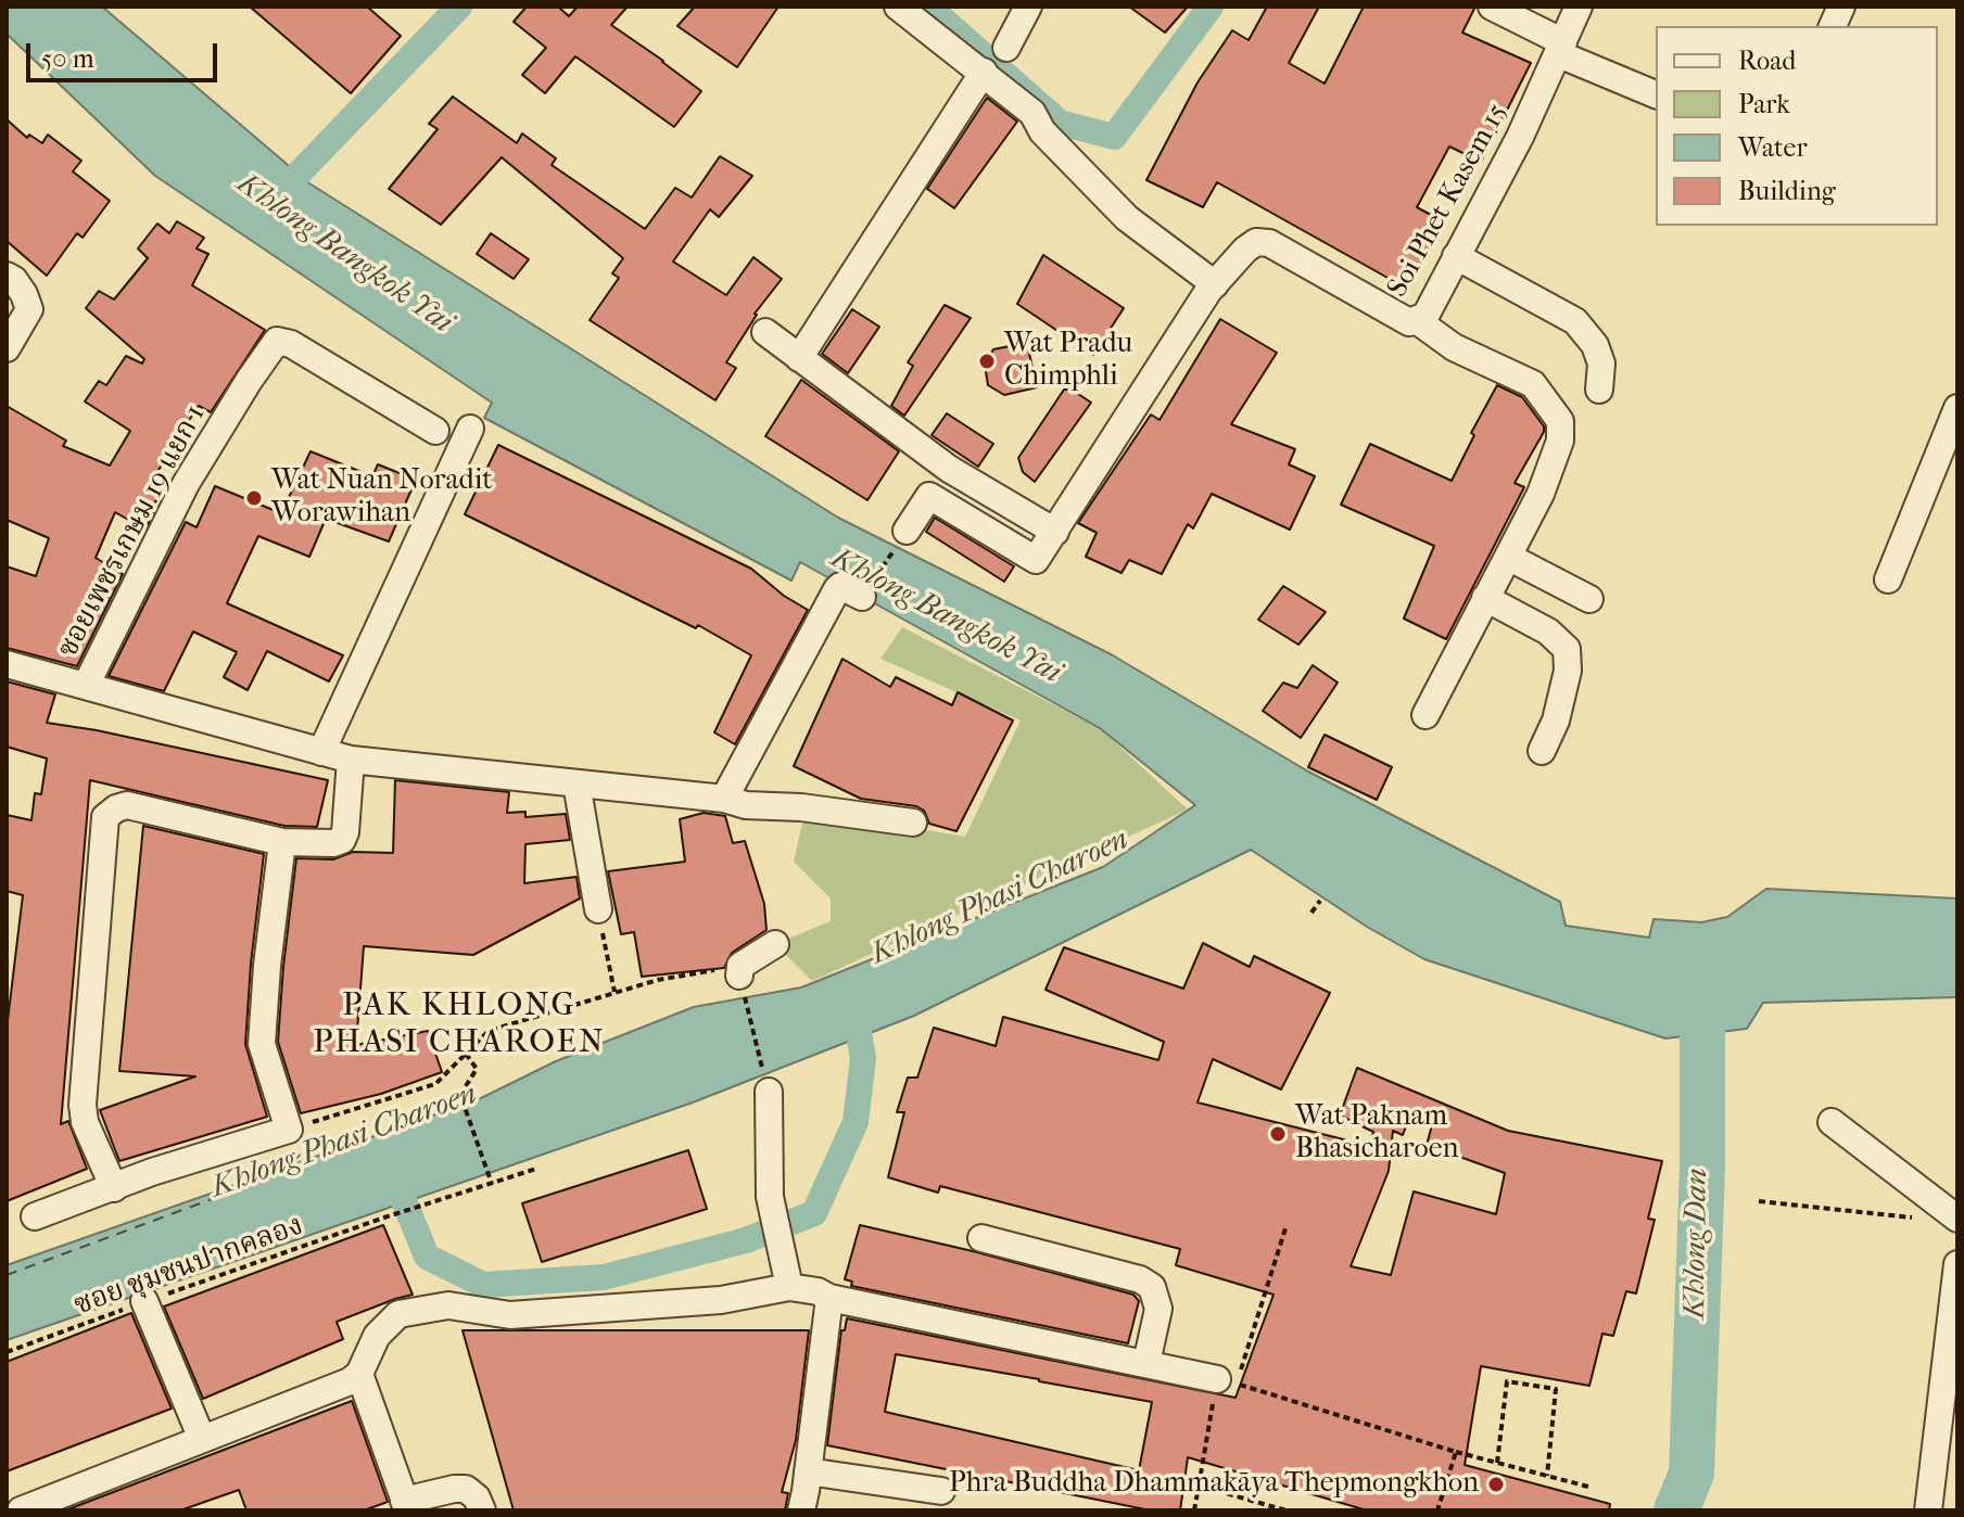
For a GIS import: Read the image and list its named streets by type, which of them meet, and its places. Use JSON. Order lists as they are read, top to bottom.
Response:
{
  "streets": {
    "street": ["Soi Phet Kasem 15", "ซอยเพชรเกษม 19 แยก 1"],
    "path": ["ซอย ชุมชนปากคลอง"]
  },
  "districts": ["PAK KHLONG PHASI CHAROEN"],
  "water": ["Khlong Bangkok Yai", "Khlong Phasi Charoen", "Khlong Dan"],
  "places": [
    "Wat Pradu Chimphli",
    "Wat Nuan Noradit Worawihan",
    "Wat Paknam Bhasicharoen",
    "Phra Buddha Dhammakāya Thepmongkhon"
  ],
  "legend": [
    "Road",
    "Park",
    "Water",
    "Building"
  ],
  "scale_bar": "50 m"
}
